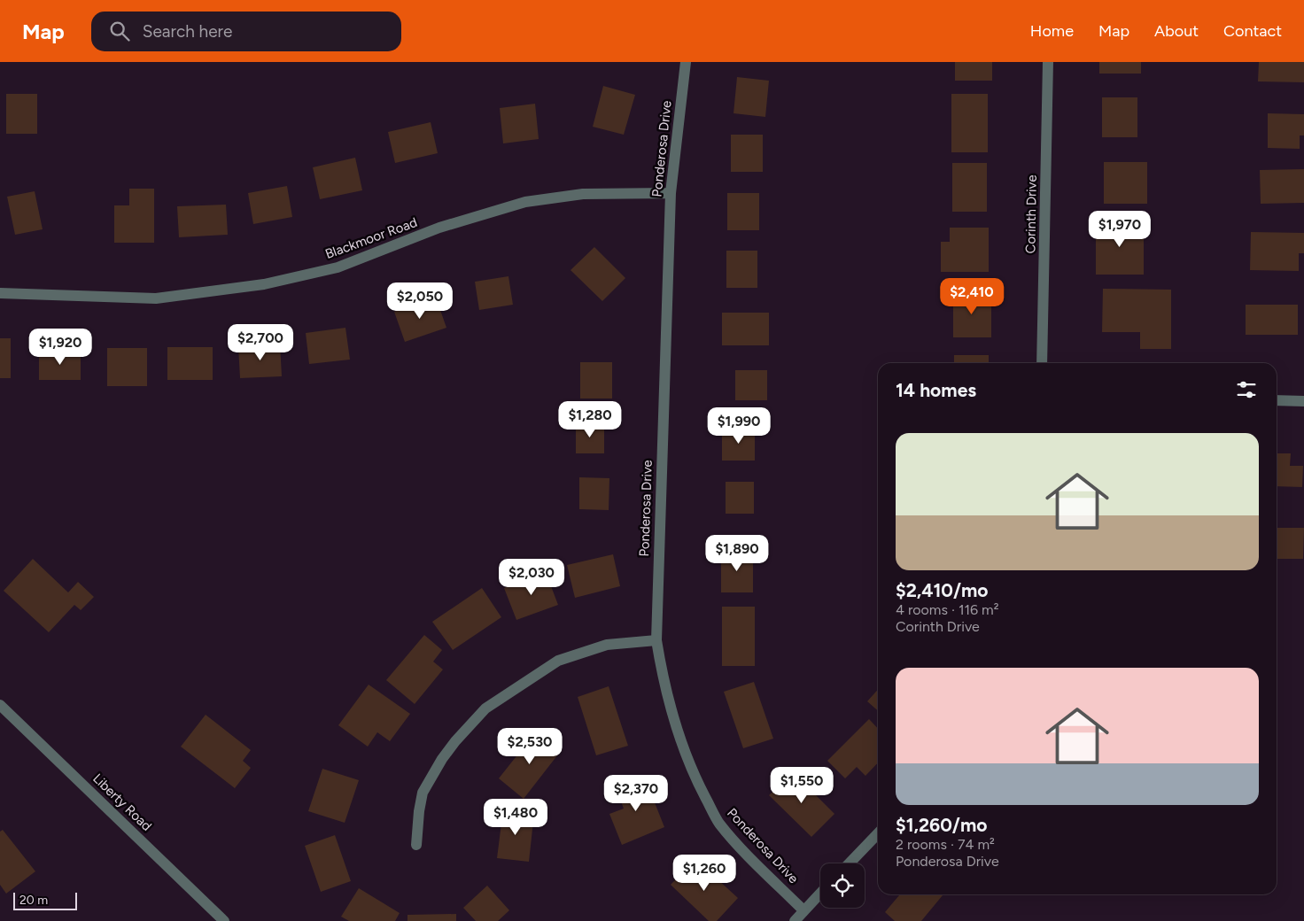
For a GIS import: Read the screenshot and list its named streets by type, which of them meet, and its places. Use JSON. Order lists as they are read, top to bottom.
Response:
{
  "streets": {
    "street": [
      "Ponderosa Drive",
      "Corinth Drive",
      "Blackmoor Road",
      "Liberty Road"
    ]
  },
  "crossings": [
    ["Ponderosa Drive", "Blackmoor Road"]
  ],
  "scale_bar": "20 m",
  "page": {
    "header": "Map",
    "search": "Search here",
    "nav": [
      "Home",
      "Map",
      "About",
      "Contact"
    ],
    "price": [
      "$1,970",
      "$2,410",
      "$2,050",
      "$2,700",
      "$1,920",
      "$1,280",
      "$1,990",
      "$1,890",
      "$2,030",
      "$2,530",
      "$1,550",
      "$2,370",
      "$1,480",
      "$1,260"
    ],
    "heading": "14 homes",
    "list": [
      {
        "name": "$2,410/mo",
        "note": "4 rooms · 116 m² · Corinth Drive"
      },
      {
        "name": "$1,260/mo",
        "note": "2 rooms · 74 m² · Ponderosa Drive"
      }
    ],
    "scale": "20 m"
  }
}
